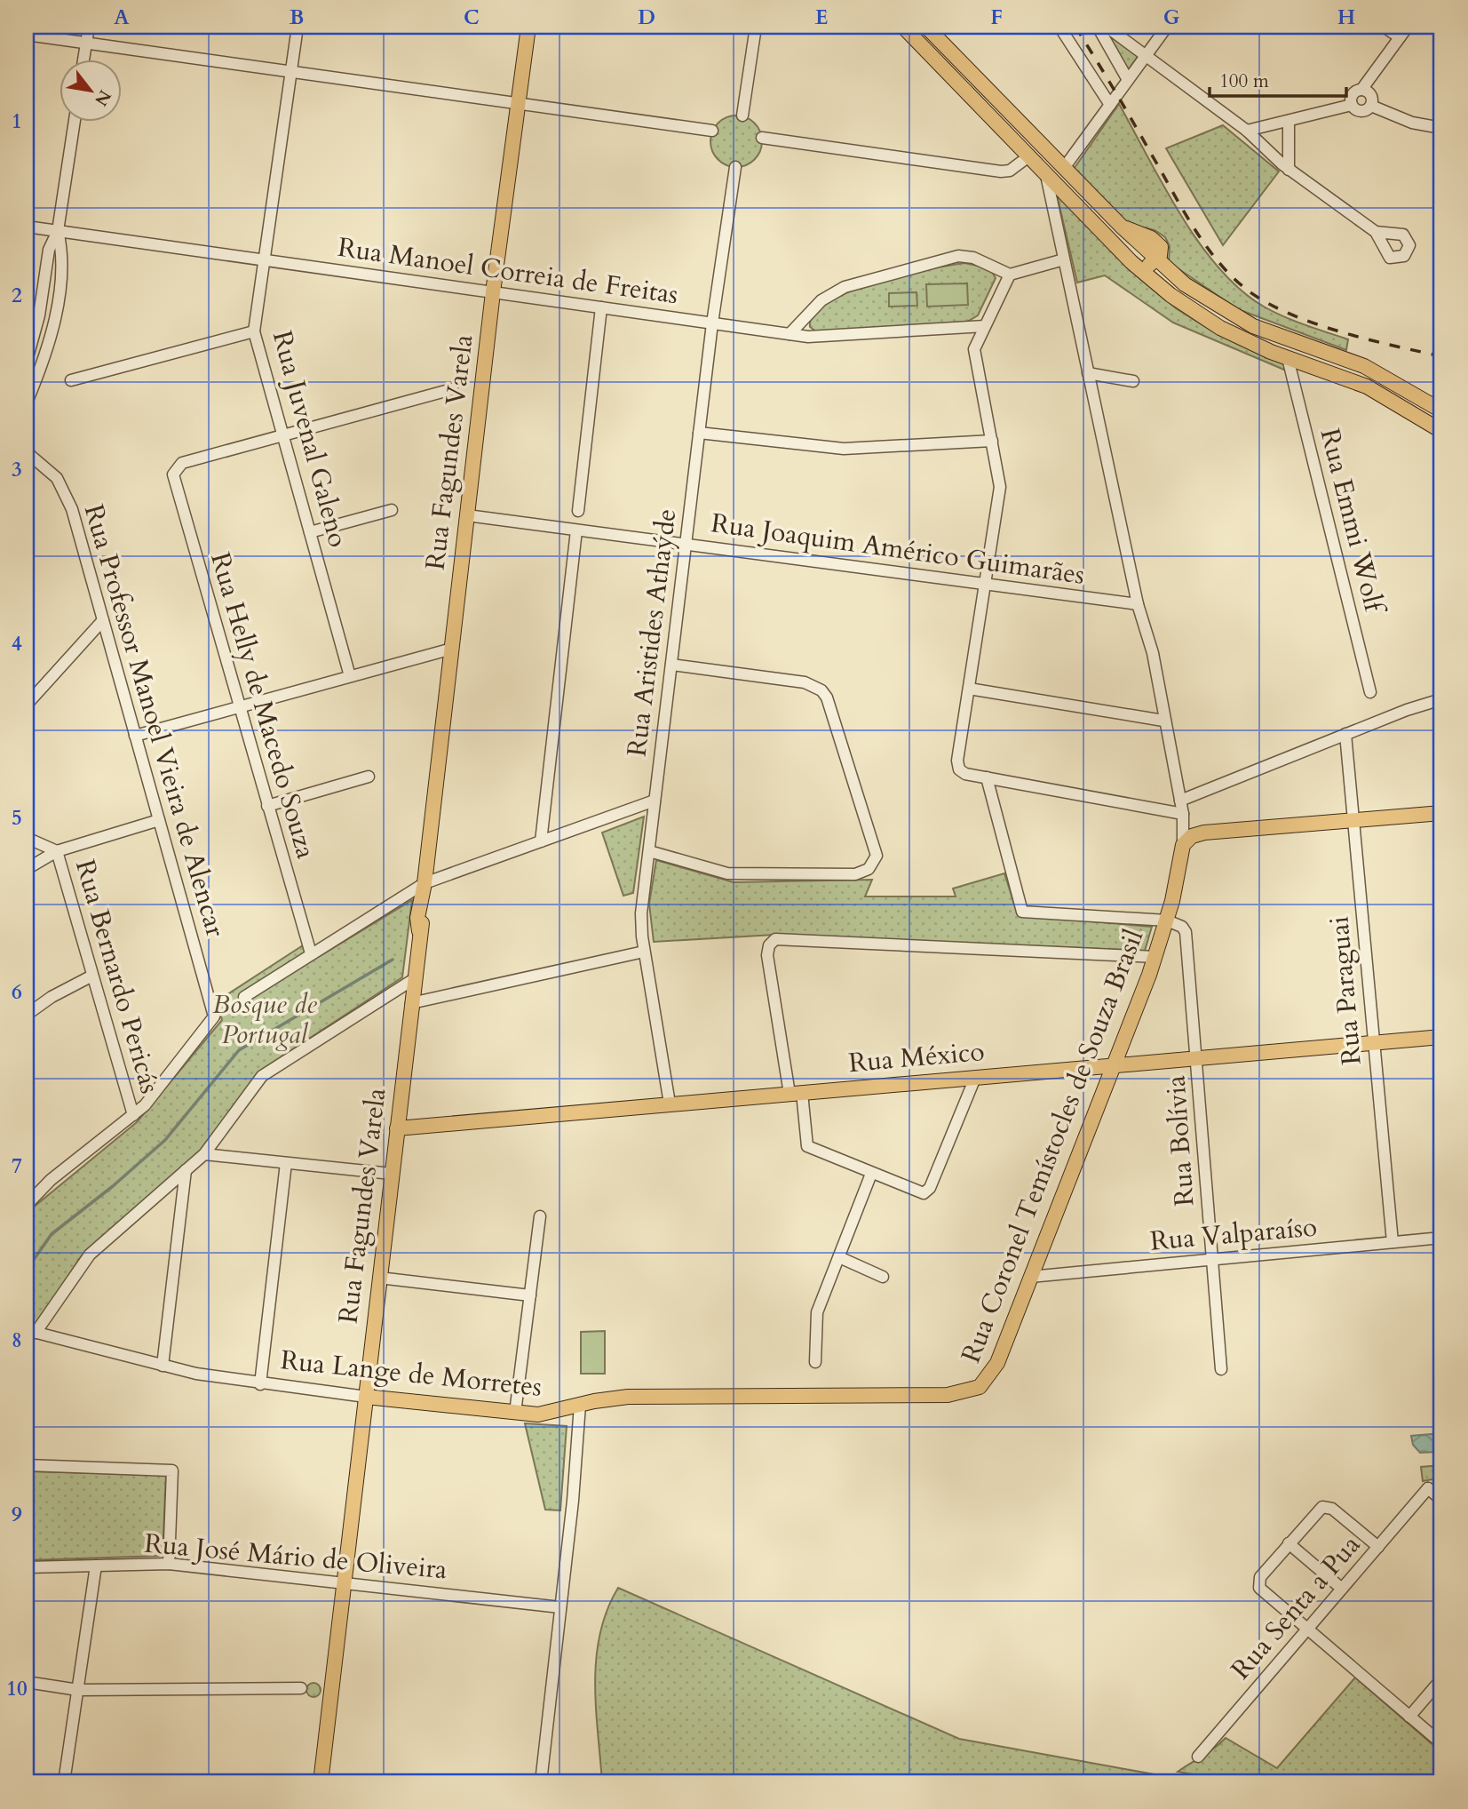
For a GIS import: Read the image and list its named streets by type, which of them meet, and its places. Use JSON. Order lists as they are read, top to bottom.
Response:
{
  "streets": {
    "main road": [
      "Rua Fagundes Varela",
      "Rua México",
      "Rua Coronel Temístocles de Souza Brasil",
      "Rua Lange de Morretes"
    ],
    "street": [
      "Rua Manoel Correia de Freitas",
      "Rua Juvenal Galeno",
      "Rua Emmi Wolf",
      "Rua Joaquim Américo Guimarães",
      "Rua Aristides Athaýde",
      "Rua Helly de Macedo Souza",
      "Rua Professor Manoel Vieira de Alencar",
      "Rua Bernardo Pericás",
      "Rua Paraguai",
      "Rua Bolívia",
      "Rua Valparaíso",
      "Rua José Mário de Oliveira",
      "Rua Senta a Pua"
    ]
  },
  "crossings": [
    ["Rua Manoel Correia de Freitas", "Rua Juvenal Galeno"],
    ["Rua Manoel Correia de Freitas", "Rua Fagundes Varela"],
    ["Rua Manoel Correia de Freitas", "Rua Aristides Athaýde"],
    ["Rua Juvenal Galeno", "Rua Helly de Macedo Souza"],
    ["Rua Fagundes Varela", "Rua Joaquim Américo Guimarães"],
    ["Rua Fagundes Varela", "Rua México"],
    ["Rua Fagundes Varela", "Rua Lange de Morretes"],
    ["Rua Fagundes Varela", "Rua José Mário de Oliveira"],
    ["Rua Joaquim Américo Guimarães", "Rua Aristides Athaýde"],
    ["Rua Aristides Athaýde", "Rua México"],
    ["Rua Professor Manoel Vieira de Alencar", "Rua Bernardo Pericás"],
    ["Rua Paraguai", "Rua México"],
    ["Rua Paraguai", "Rua Valparaíso"],
    ["Rua México", "Rua Bolívia"],
    ["Rua México", "Rua Coronel Temístocles de Souza Brasil"],
    ["Rua Bolívia", "Rua Coronel Temístocles de Souza Brasil"],
    ["Rua Bolívia", "Rua Valparaíso"],
    ["Rua Coronel Temístocles de Souza Brasil", "Rua Valparaíso"],
    ["Rua Coronel Temístocles de Souza Brasil", "Rua Lange de Morretes"]
  ],
  "parks": ["Bosque de Portugal"],
  "scale_bar": "100 m",
  "north": "bottom right",
  "grid": {
    "columns": [
      "A",
      "B",
      "C",
      "D",
      "E",
      "F",
      "G",
      "H"
    ],
    "rows": [
      "1",
      "2",
      "3",
      "4",
      "5",
      "6",
      "7",
      "8",
      "9",
      "10"
    ]
  }
}
